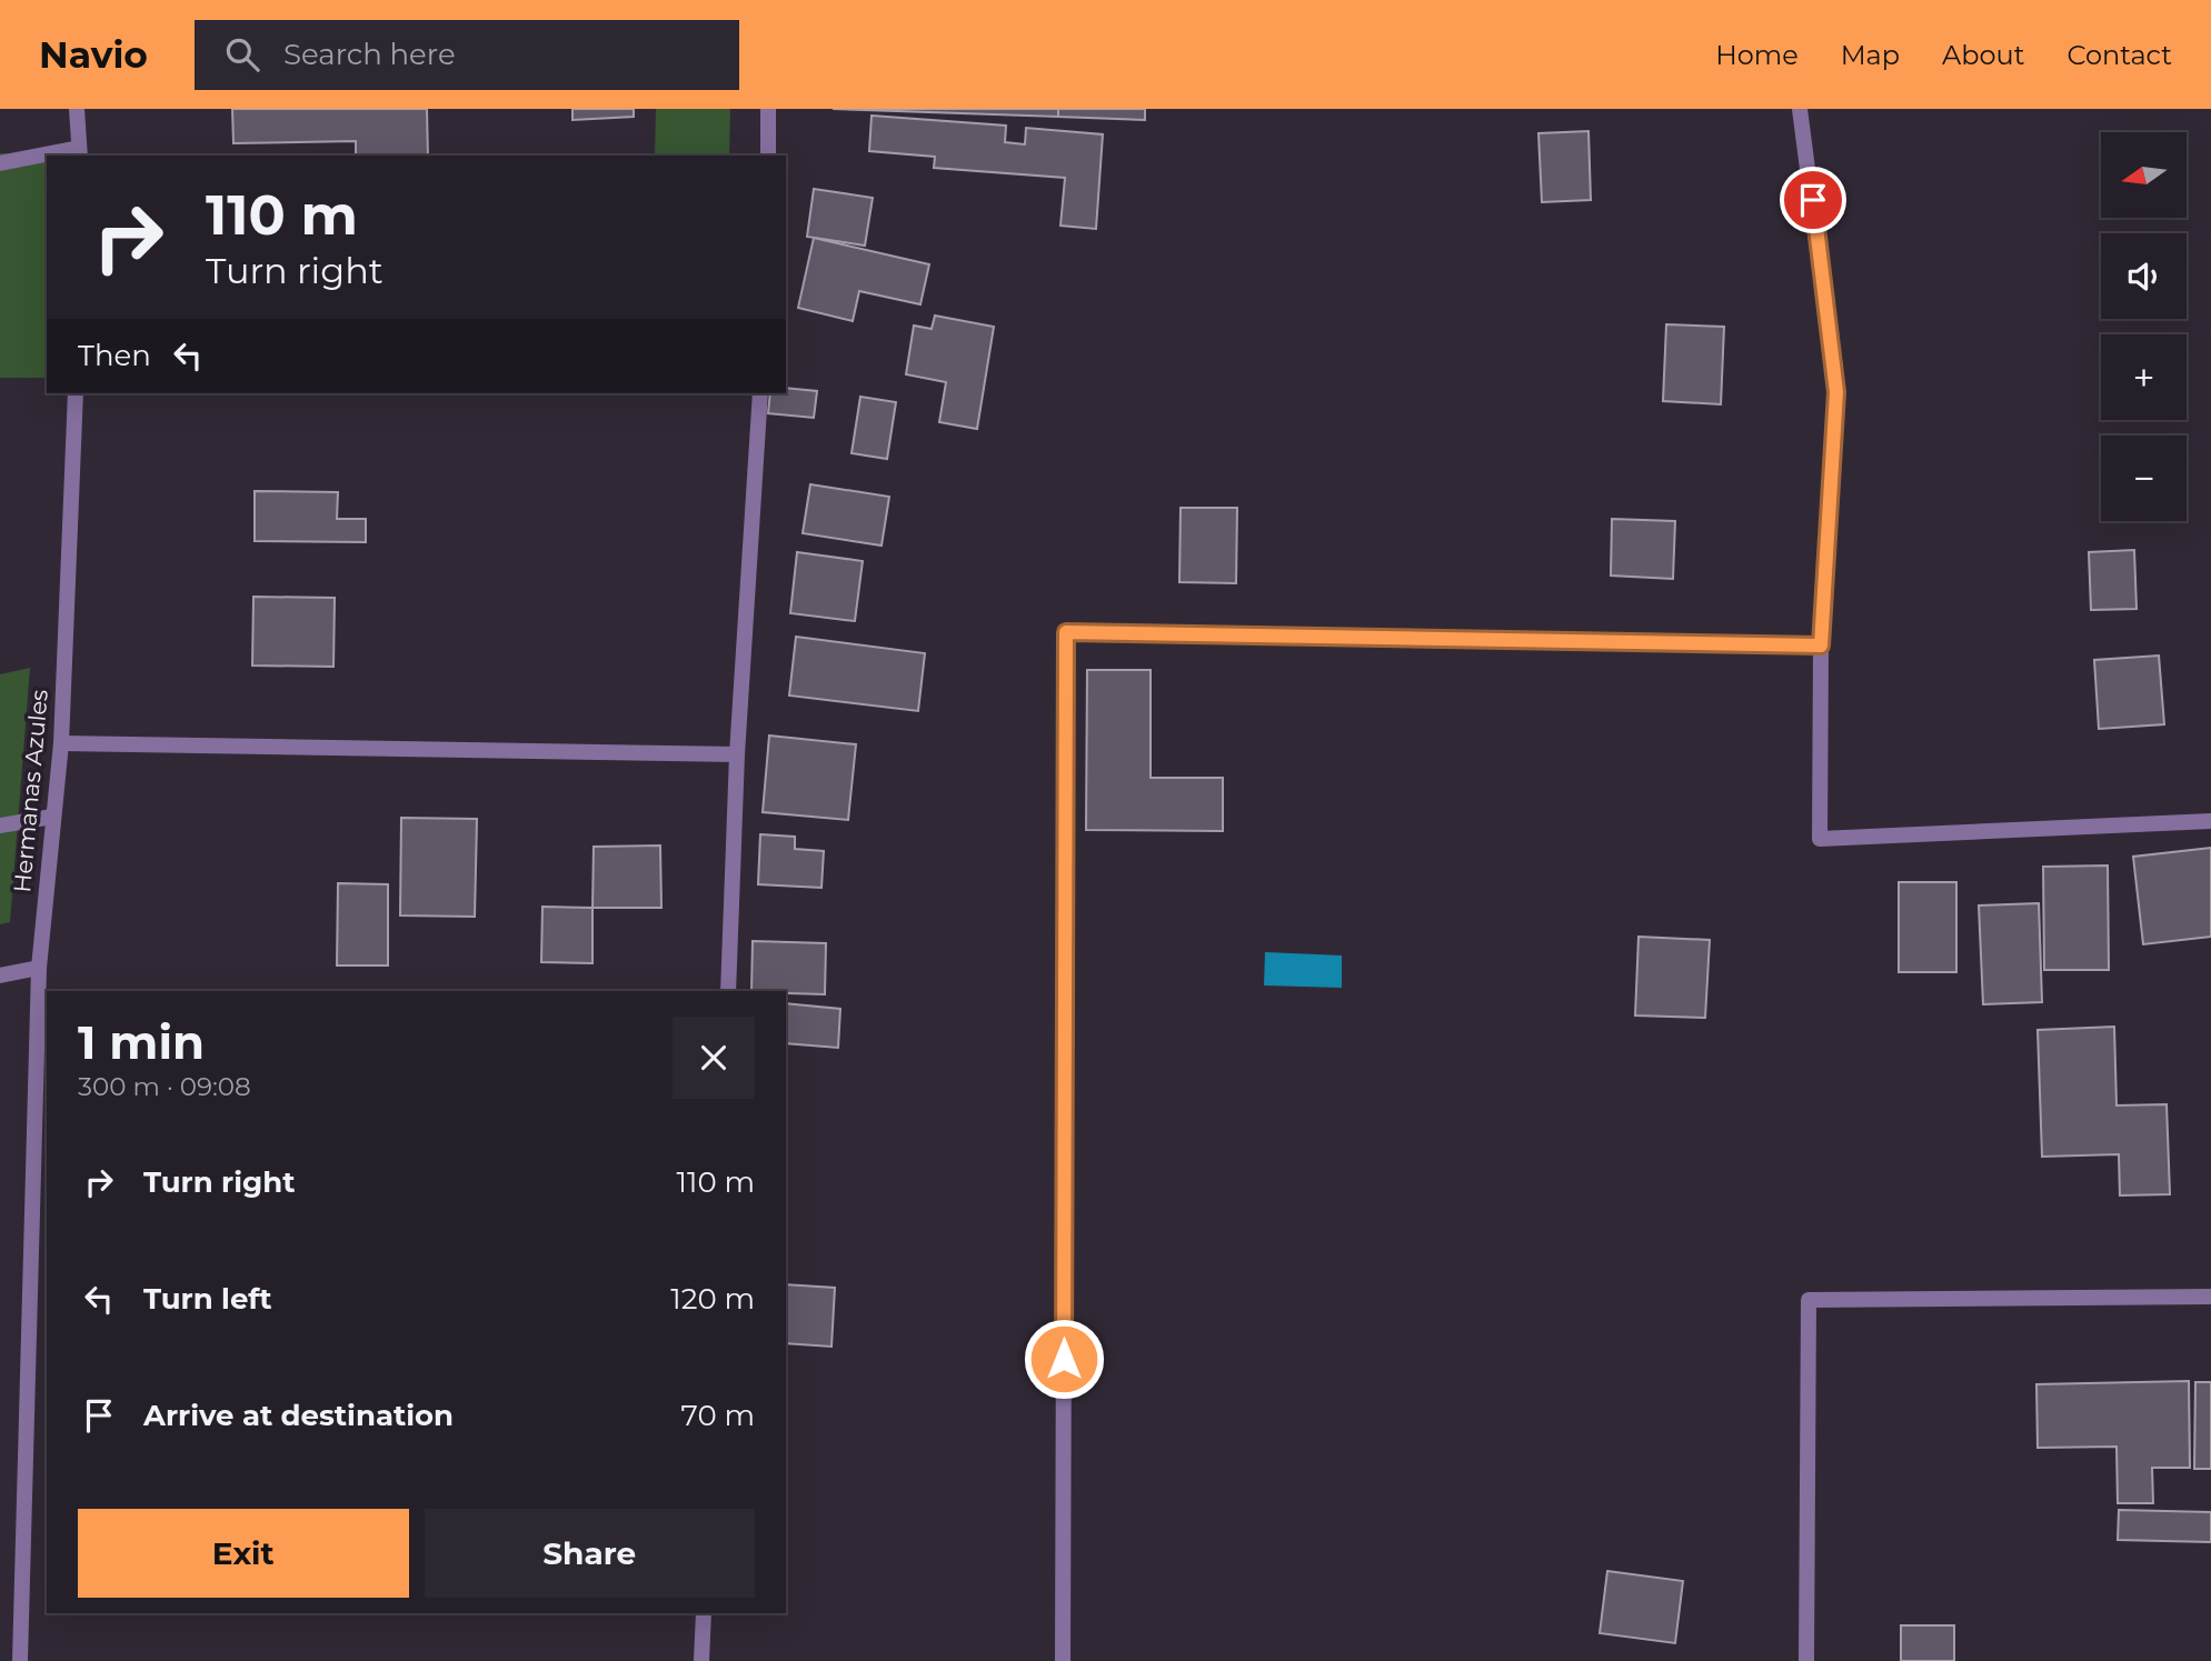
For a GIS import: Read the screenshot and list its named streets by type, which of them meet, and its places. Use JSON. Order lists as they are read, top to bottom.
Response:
{
  "streets": {
    "street": ["Hermanas Azules"]
  },
  "north": "left",
  "page": {
    "header": "Navio",
    "search": "Search here",
    "nav": [
      "Home",
      "Map",
      "About",
      "Contact"
    ],
    "map_buttons": ["+", "−"],
    "turn": ["110 m", "Turn right"],
    "then": "Then",
    "heading": ["1 min", "300 m · 09:08"],
    "list": [
      {
        "name": "Turn right",
        "value": "110 m"
      },
      {
        "name": "Turn left",
        "value": "120 m"
      },
      {
        "name": "Arrive at destination",
        "value": "70 m"
      }
    ],
    "buttons": ["Exit", "Share"]
  }
}
